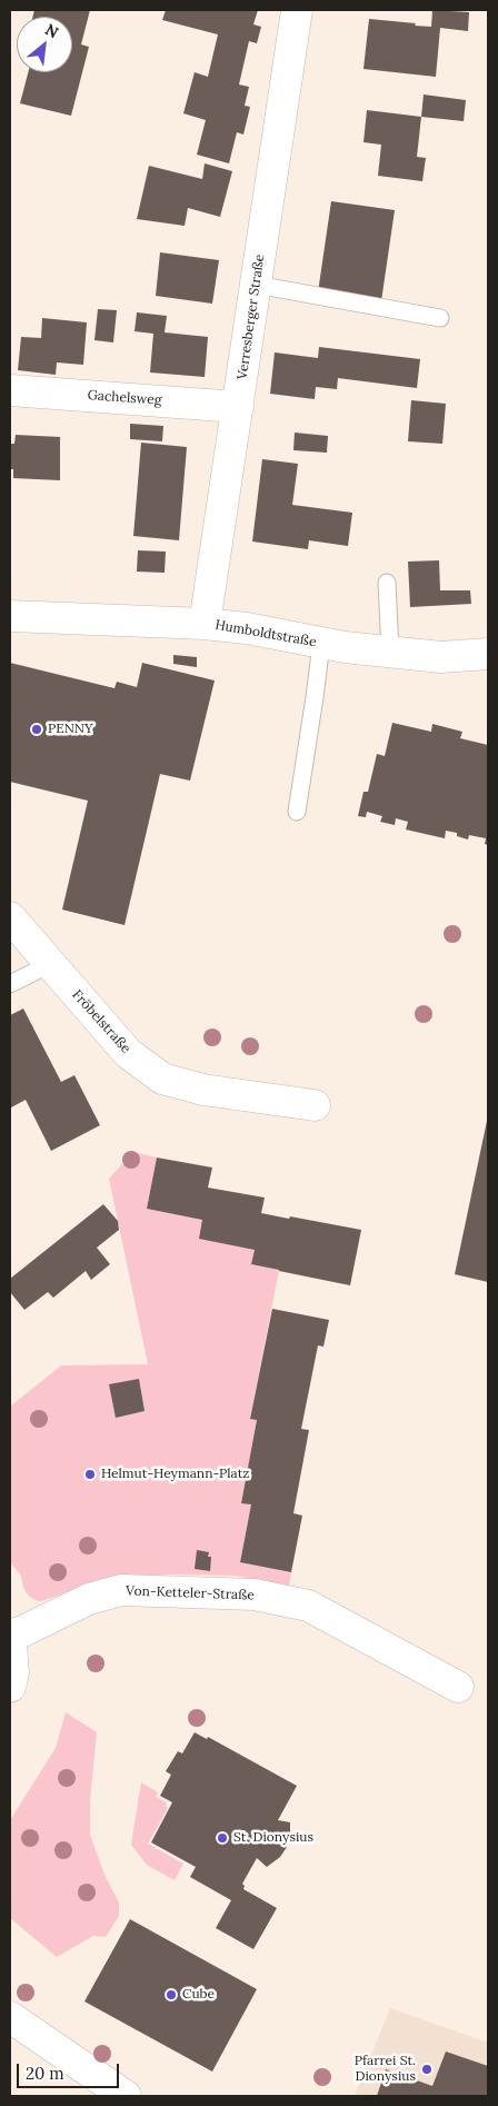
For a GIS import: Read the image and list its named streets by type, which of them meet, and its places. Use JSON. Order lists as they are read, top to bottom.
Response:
{
  "streets": {
    "street": [
      "Verresberger Straße",
      "Gachelsweg",
      "Humboldtstraße",
      "Fröbelstraße",
      "Von-Ketteler-Straße"
    ]
  },
  "crossings": [
    ["Verresberger Straße", "Gachelsweg"],
    ["Verresberger Straße", "Humboldtstraße"]
  ],
  "places": [
    "PENNY",
    "Helmut-Heymann-Platz",
    "St. Dionysius",
    "Cube",
    "Pfarrei St. Dionysius"
  ],
  "scale_bar": "20 m",
  "north": "top right"
}
